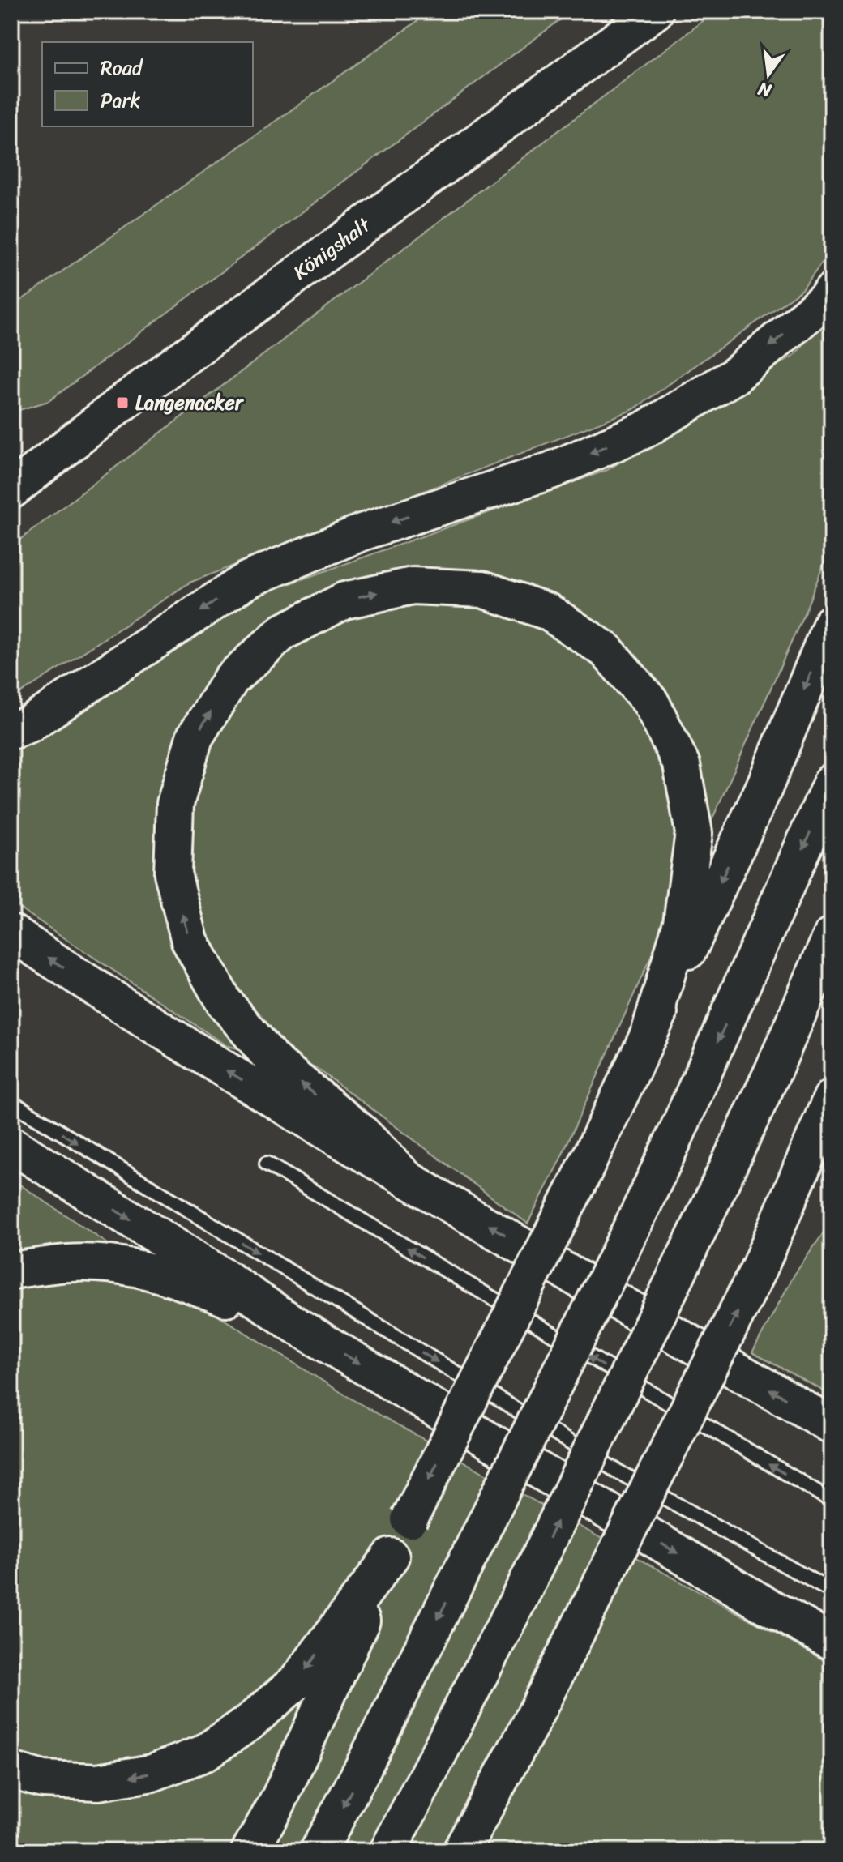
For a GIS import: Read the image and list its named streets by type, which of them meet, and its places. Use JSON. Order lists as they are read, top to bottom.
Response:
{
  "streets": {
    "main road": ["Königshalt"]
  },
  "places": {
    "transit": ["Langenacker"]
  },
  "legend": ["Road", "Park"],
  "north": "bottom"
}
